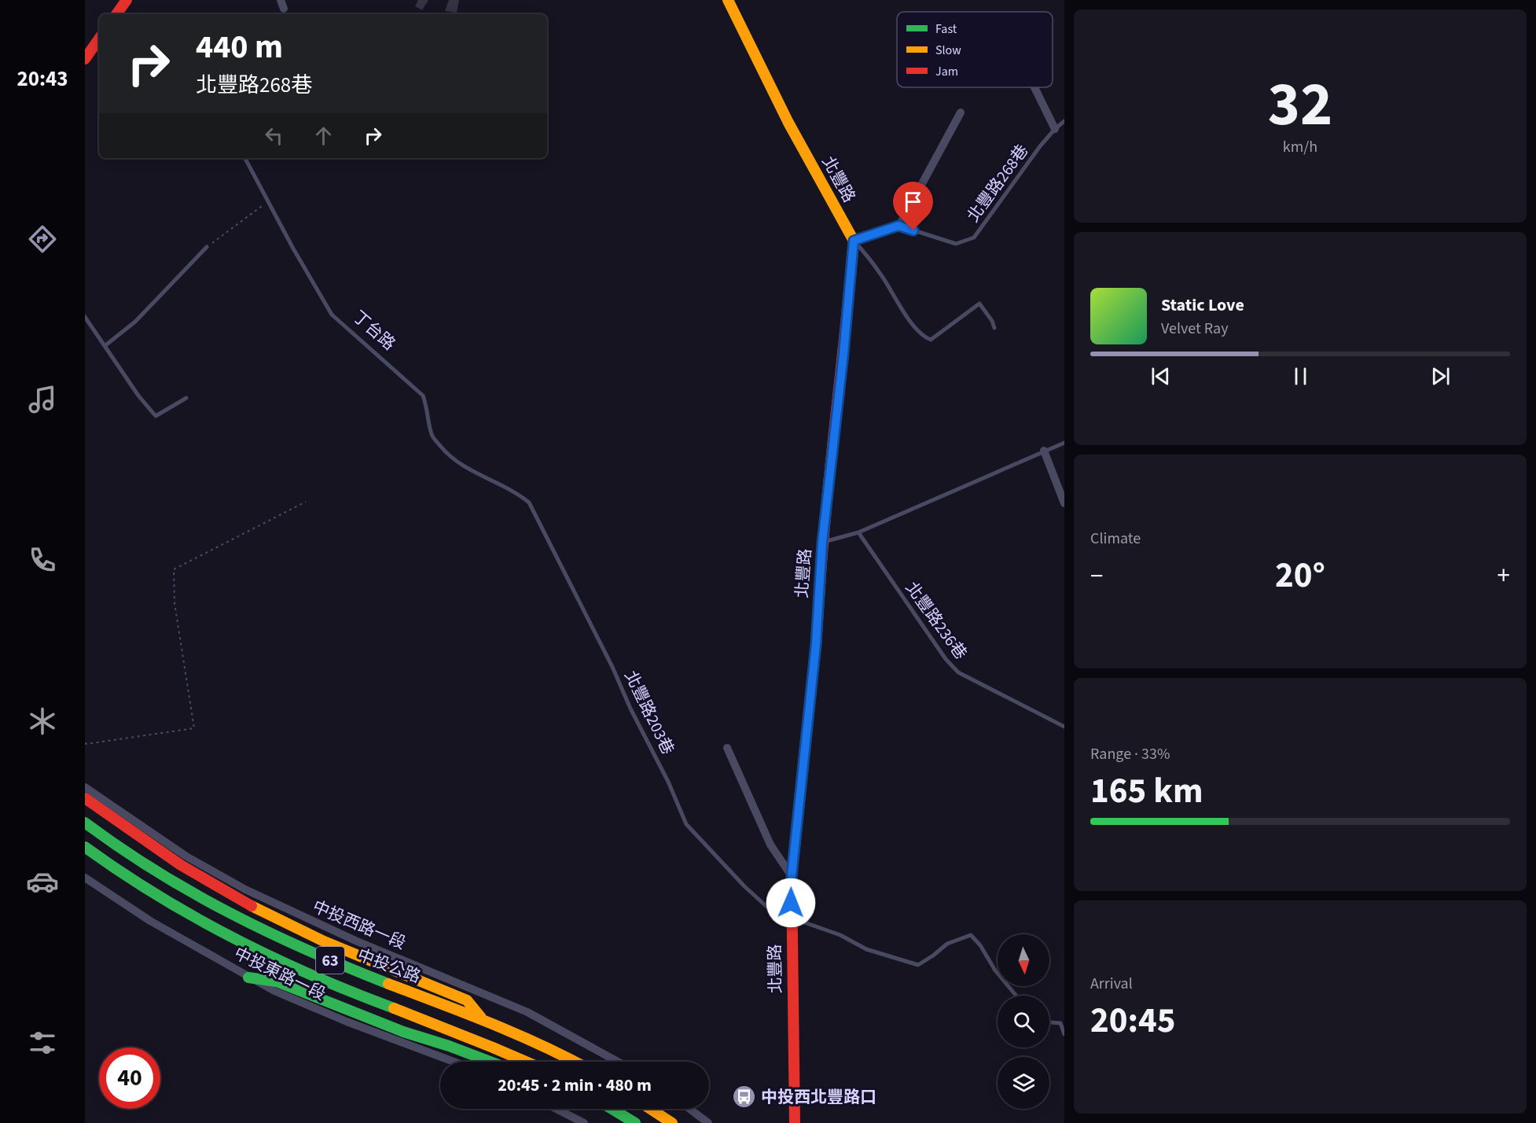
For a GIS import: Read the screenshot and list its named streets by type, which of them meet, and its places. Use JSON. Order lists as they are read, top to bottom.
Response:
{
  "streets": {
    "main road": ["北豐路", "63", "中投公路"],
    "street": ["中投西路一段", "中投東路一段"],
    "lane": [
      "北豐路268巷",
      "丁台路",
      "北豐路236巷",
      "北豐路203巷"
    ]
  },
  "crossings": [
    ["北豐路", "北豐路203巷"],
    ["丁台路", "北豐路203巷"]
  ],
  "places": {
    "bus stop": ["中投西北豐路口"]
  },
  "legend": ["Fast", "Slow", "Jam"],
  "north": "bottom",
  "page": {
    "tabs": "20:43",
    "tile": [
      ["32", "km/h"],
      "Climate",
      ["Range · 33%", "165 km"],
      ["Arrival", "20:45"]
    ],
    "turn": ["440 m", "北豐路268巷"],
    "song": ["Static Love", "Velvet Ray"],
    "heat": ["−", "20°", "+"],
    "limit": "40",
    "trip": "20:45 · 2 min · 480 m"
  }
}
